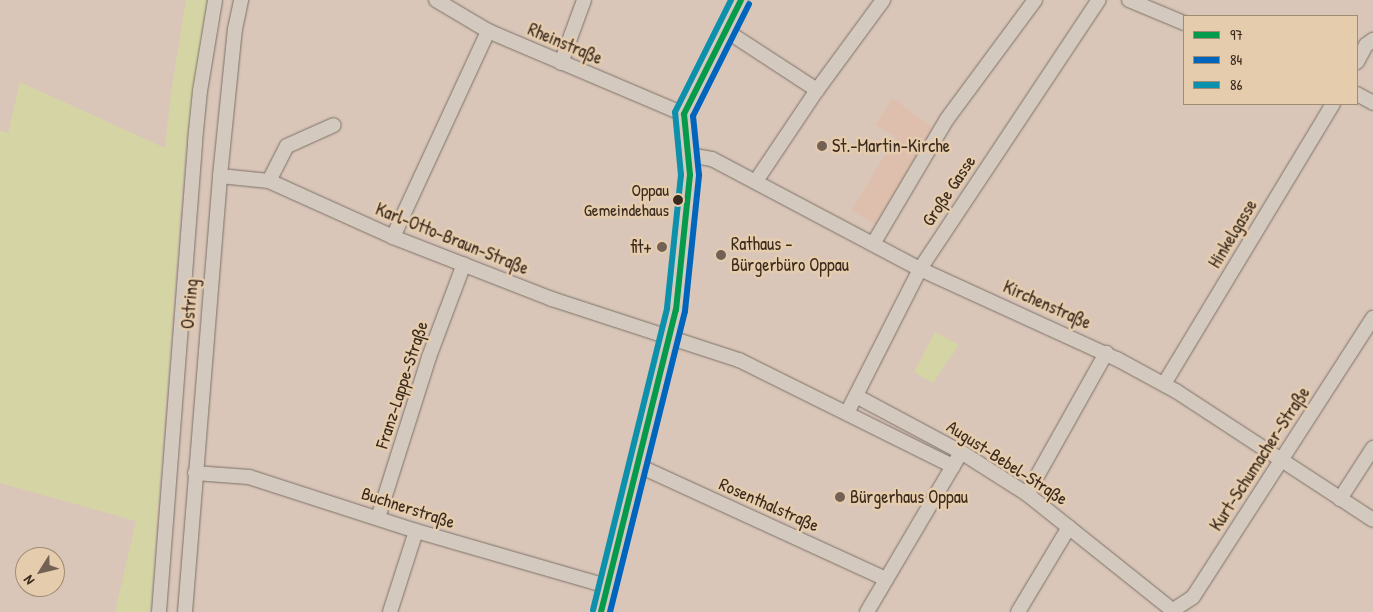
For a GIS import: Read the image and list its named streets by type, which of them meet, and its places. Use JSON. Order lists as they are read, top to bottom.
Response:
{
  "streets": {
    "street": [
      "Rheinstraße",
      "Große Gasse",
      "Hinkelgasse",
      "Karl-Otto-Braun-Straße",
      "Ostring",
      "Kirchenstraße",
      "Franz-Lappe-Straße",
      "Kurt-Schumacher-Straße",
      "August-Bebel-Straße",
      "Rosenthalstraße",
      "Buchnerstraße"
    ]
  },
  "crossings": [
    ["Große Gasse", "Kirchenstraße"],
    ["Große Gasse", "August-Bebel-Straße"],
    ["Hinkelgasse", "Kirchenstraße"],
    ["Karl-Otto-Braun-Straße", "Ostring"],
    ["Karl-Otto-Braun-Straße", "Franz-Lappe-Straße"],
    ["Karl-Otto-Braun-Straße", "August-Bebel-Straße"],
    ["Ostring", "Buchnerstraße"],
    ["Kirchenstraße", "Kurt-Schumacher-Straße"],
    ["Franz-Lappe-Straße", "Buchnerstraße"],
    ["Kurt-Schumacher-Straße", "August-Bebel-Straße"]
  ],
  "places": [
    "St.-Martin-Kirche",
    "Oppau Gemeindehaus",
    "fit+",
    "Rathaus - Bürgerbüro Oppau",
    "Bürgerhaus Oppau"
  ],
  "lines": ["transit line 97", "transit line 86", "transit line 84"],
  "legend": ["97", "84", "86"],
  "north": "bottom left"
}
